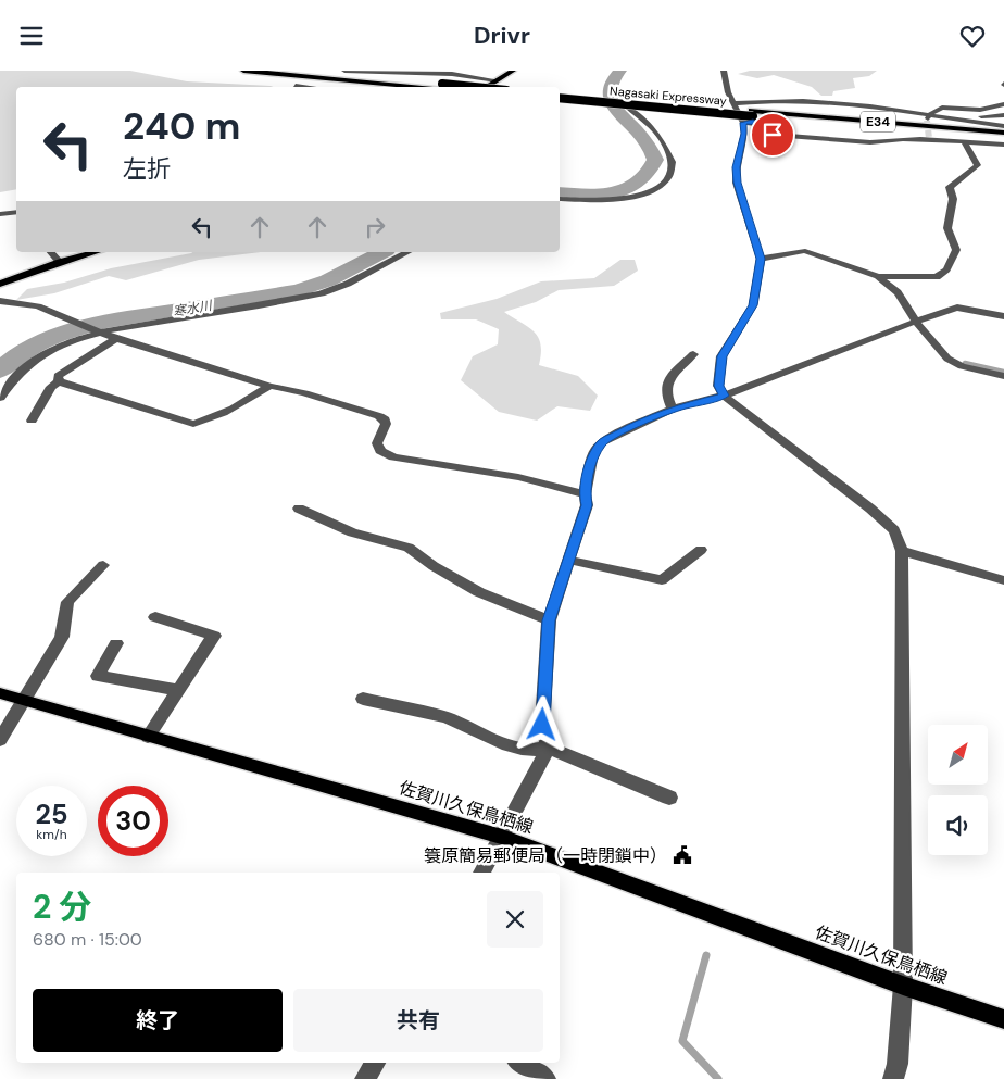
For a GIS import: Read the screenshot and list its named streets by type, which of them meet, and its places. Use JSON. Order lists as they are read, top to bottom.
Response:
{
  "streets": {
    "highway": ["Nagasaki Expressway", "E34"],
    "main road": ["佐賀川久保鳥栖線"]
  },
  "water": ["寒水川"],
  "places": {
    "public building": ["簑原簡易郵便局（一時閉鎖中）"]
  },
  "north": "top right",
  "page": {
    "header": "Drivr",
    "turn": ["240 m", "左折"],
    "speed": "25 km/h",
    "limit": "30",
    "heading": ["2 分", "680 m · 15:00"],
    "buttons": ["終了", "共有"]
  }
}
